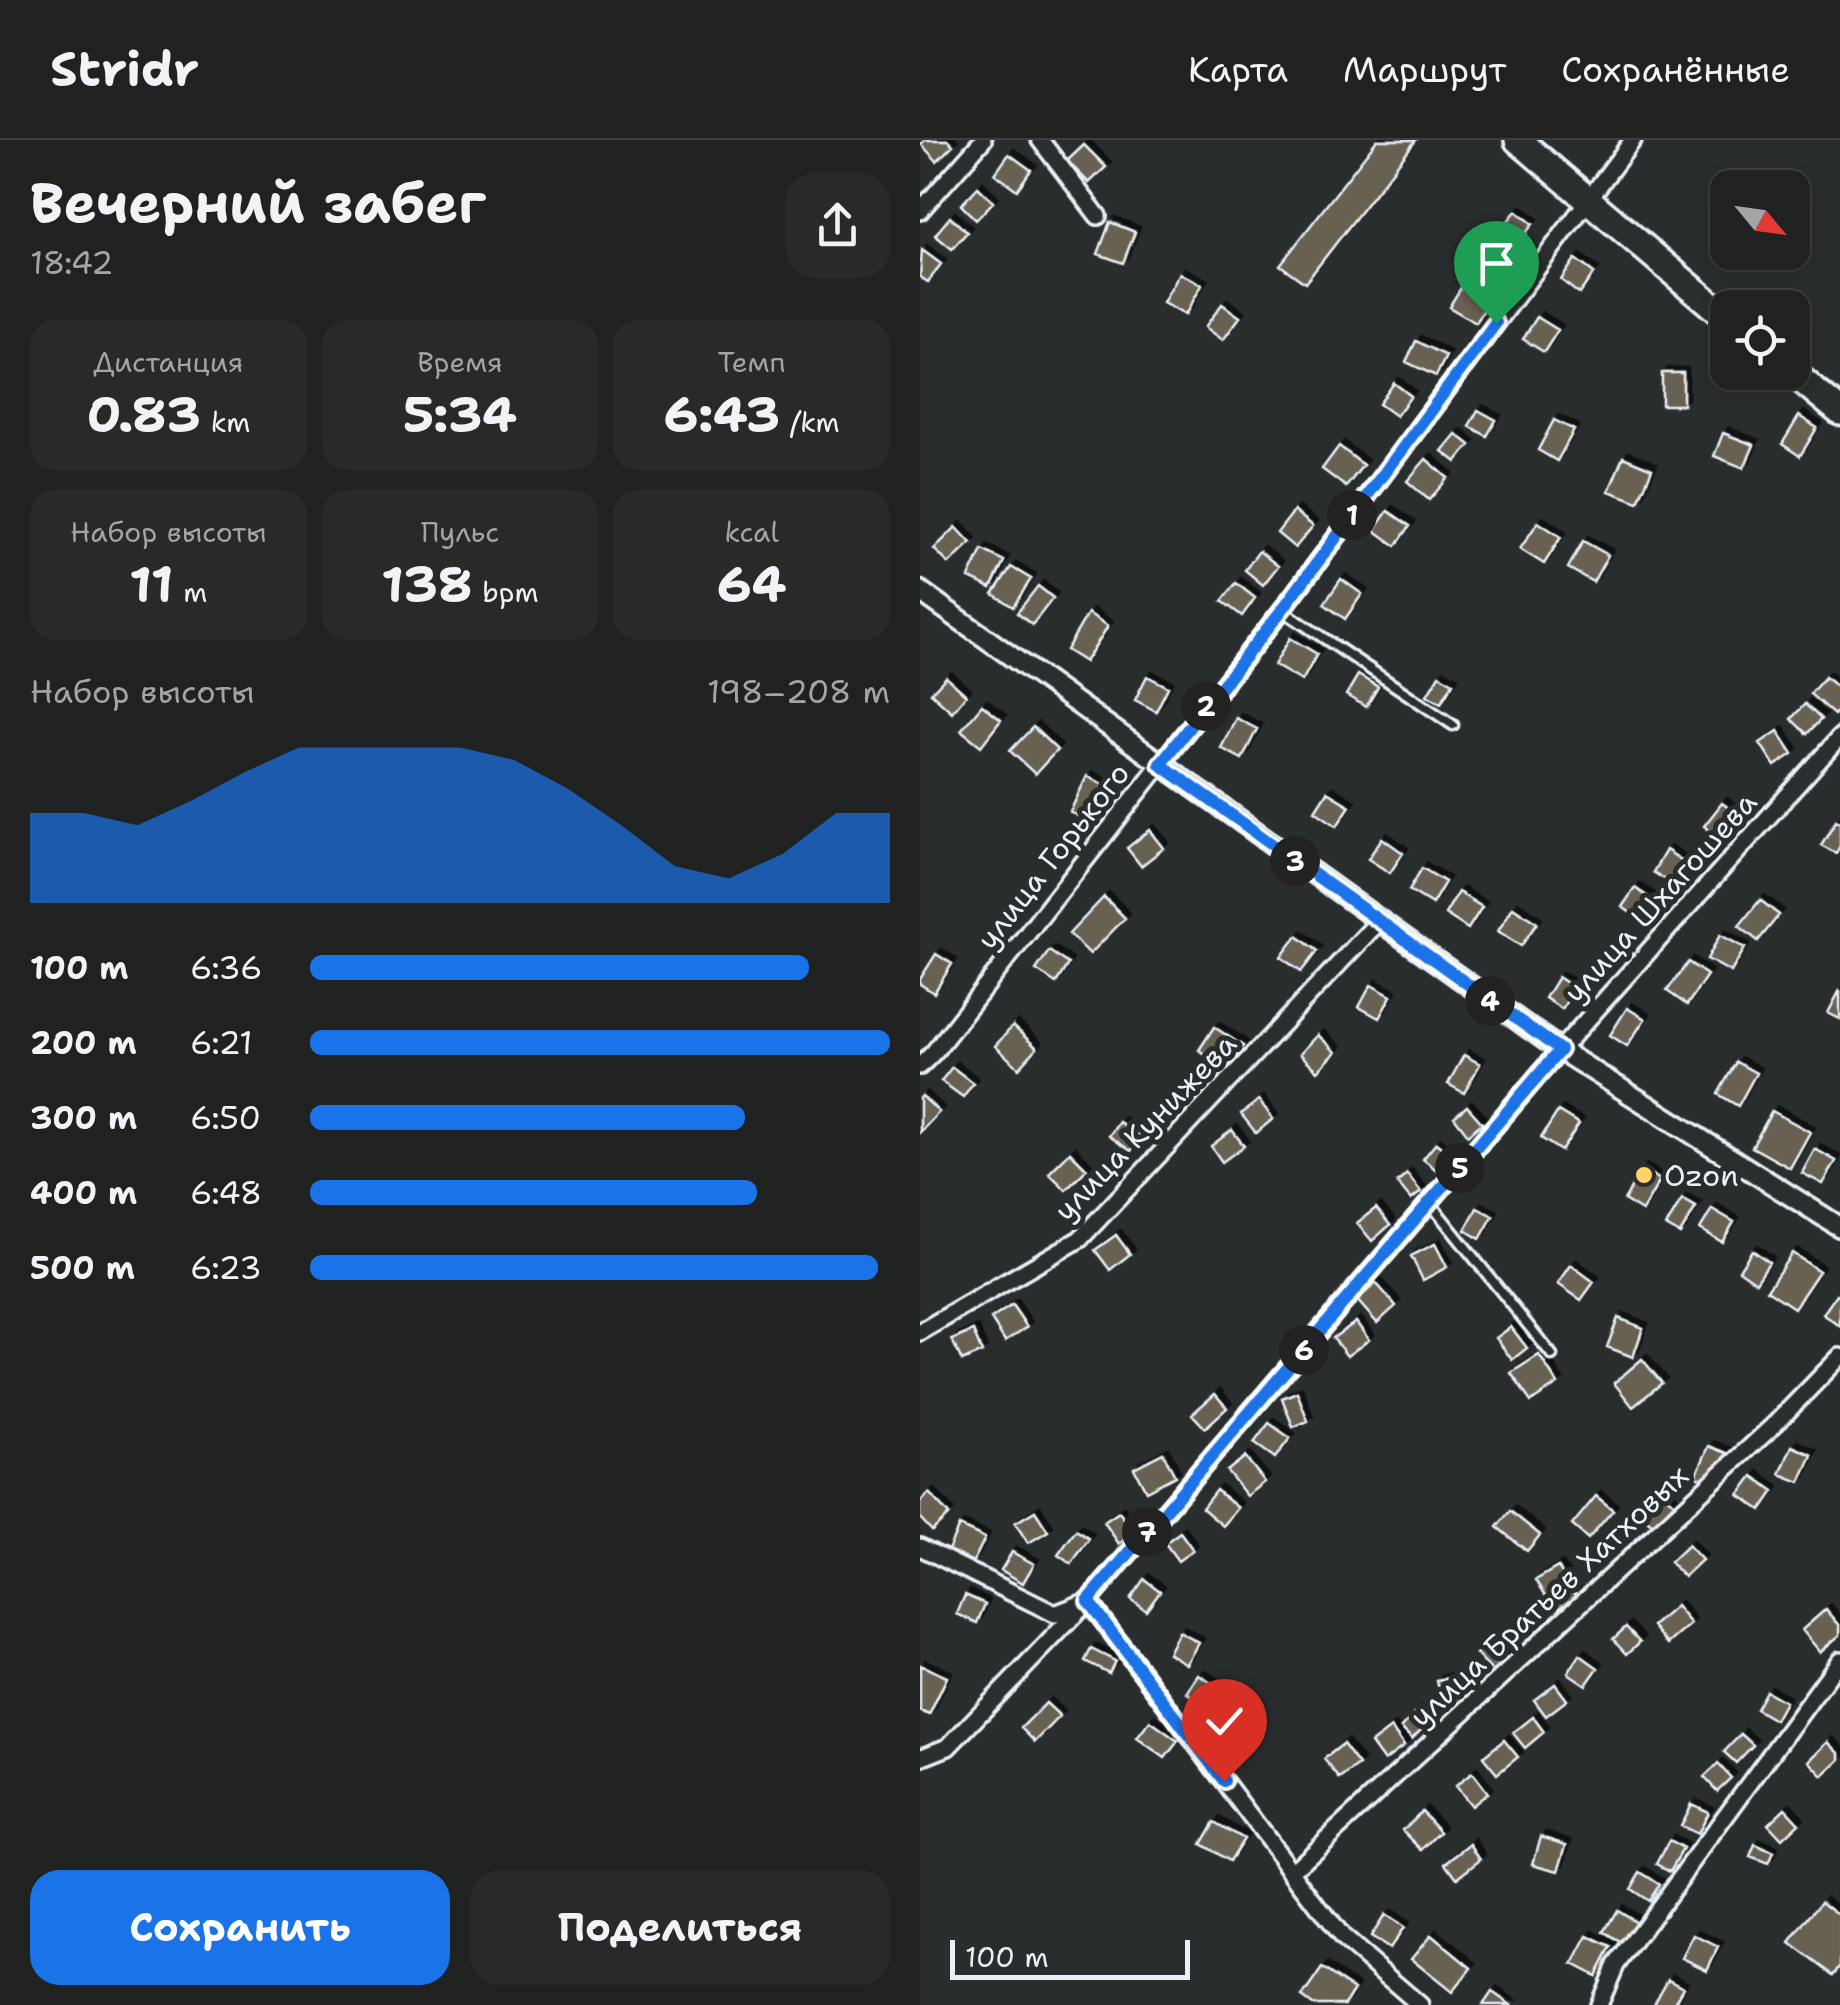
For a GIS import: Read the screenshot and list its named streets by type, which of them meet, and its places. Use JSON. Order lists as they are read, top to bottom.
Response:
{
  "streets": {
    "street": [
      "улица Горького",
      "улица Шхагошева",
      "улица Кунижева",
      "улица Братьев Хатховых"
    ]
  },
  "places": ["Ozon"],
  "scale_bar": "100 m",
  "north": "bottom right",
  "page": {
    "header": "Stridr",
    "nav": ["Карта", "Маршрут", "Сохранённые"],
    "heading": ["Вечерний забег", "18:42"],
    "stats": [
      ["Дистанция", "0.83 km"],
      ["Время", "5:34"],
      ["Темп", "6:43 /km"],
      ["Набор высоты", "11 m"],
      ["Пульс", "138 bpm"],
      ["kcal", "64"]
    ],
    "pins": [
      "1",
      "2",
      "3",
      "4",
      "5",
      "6",
      "7"
    ],
    "chart": ["Набор высоты", "198–208 m"],
    "list": [
      {
        "name": "100 m",
        "note": "6:36"
      },
      {
        "name": "200 m",
        "note": "6:21"
      },
      {
        "name": "300 m",
        "note": "6:50"
      },
      {
        "name": "400 m",
        "note": "6:48"
      },
      {
        "name": "500 m",
        "note": "6:23"
      }
    ],
    "buttons": ["Сохранить", "Поделиться"],
    "scale": "100 m"
  }
}
